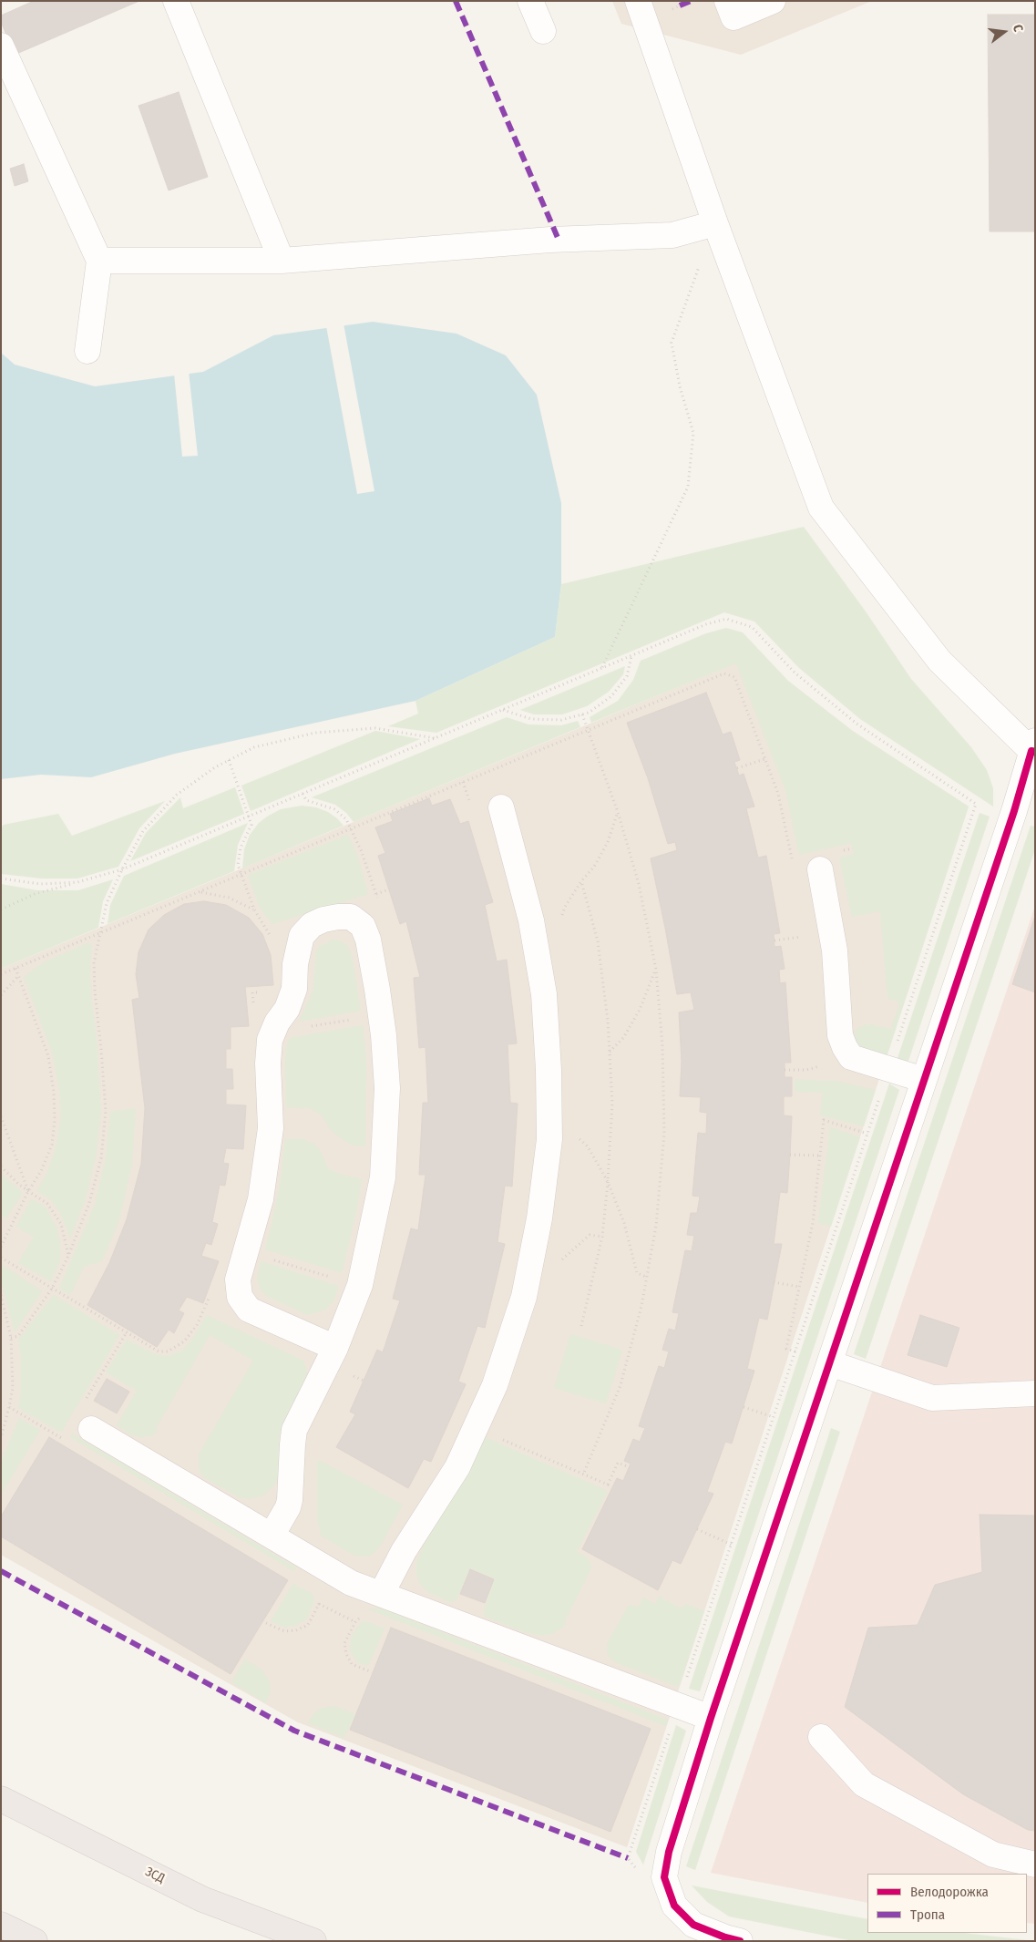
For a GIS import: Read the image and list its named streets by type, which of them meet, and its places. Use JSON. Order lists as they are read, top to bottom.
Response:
{
  "streets": {
    "highway": ["ЗСД"]
  },
  "legend": ["Велодорожка", "Тропа"],
  "north": "right"
}
